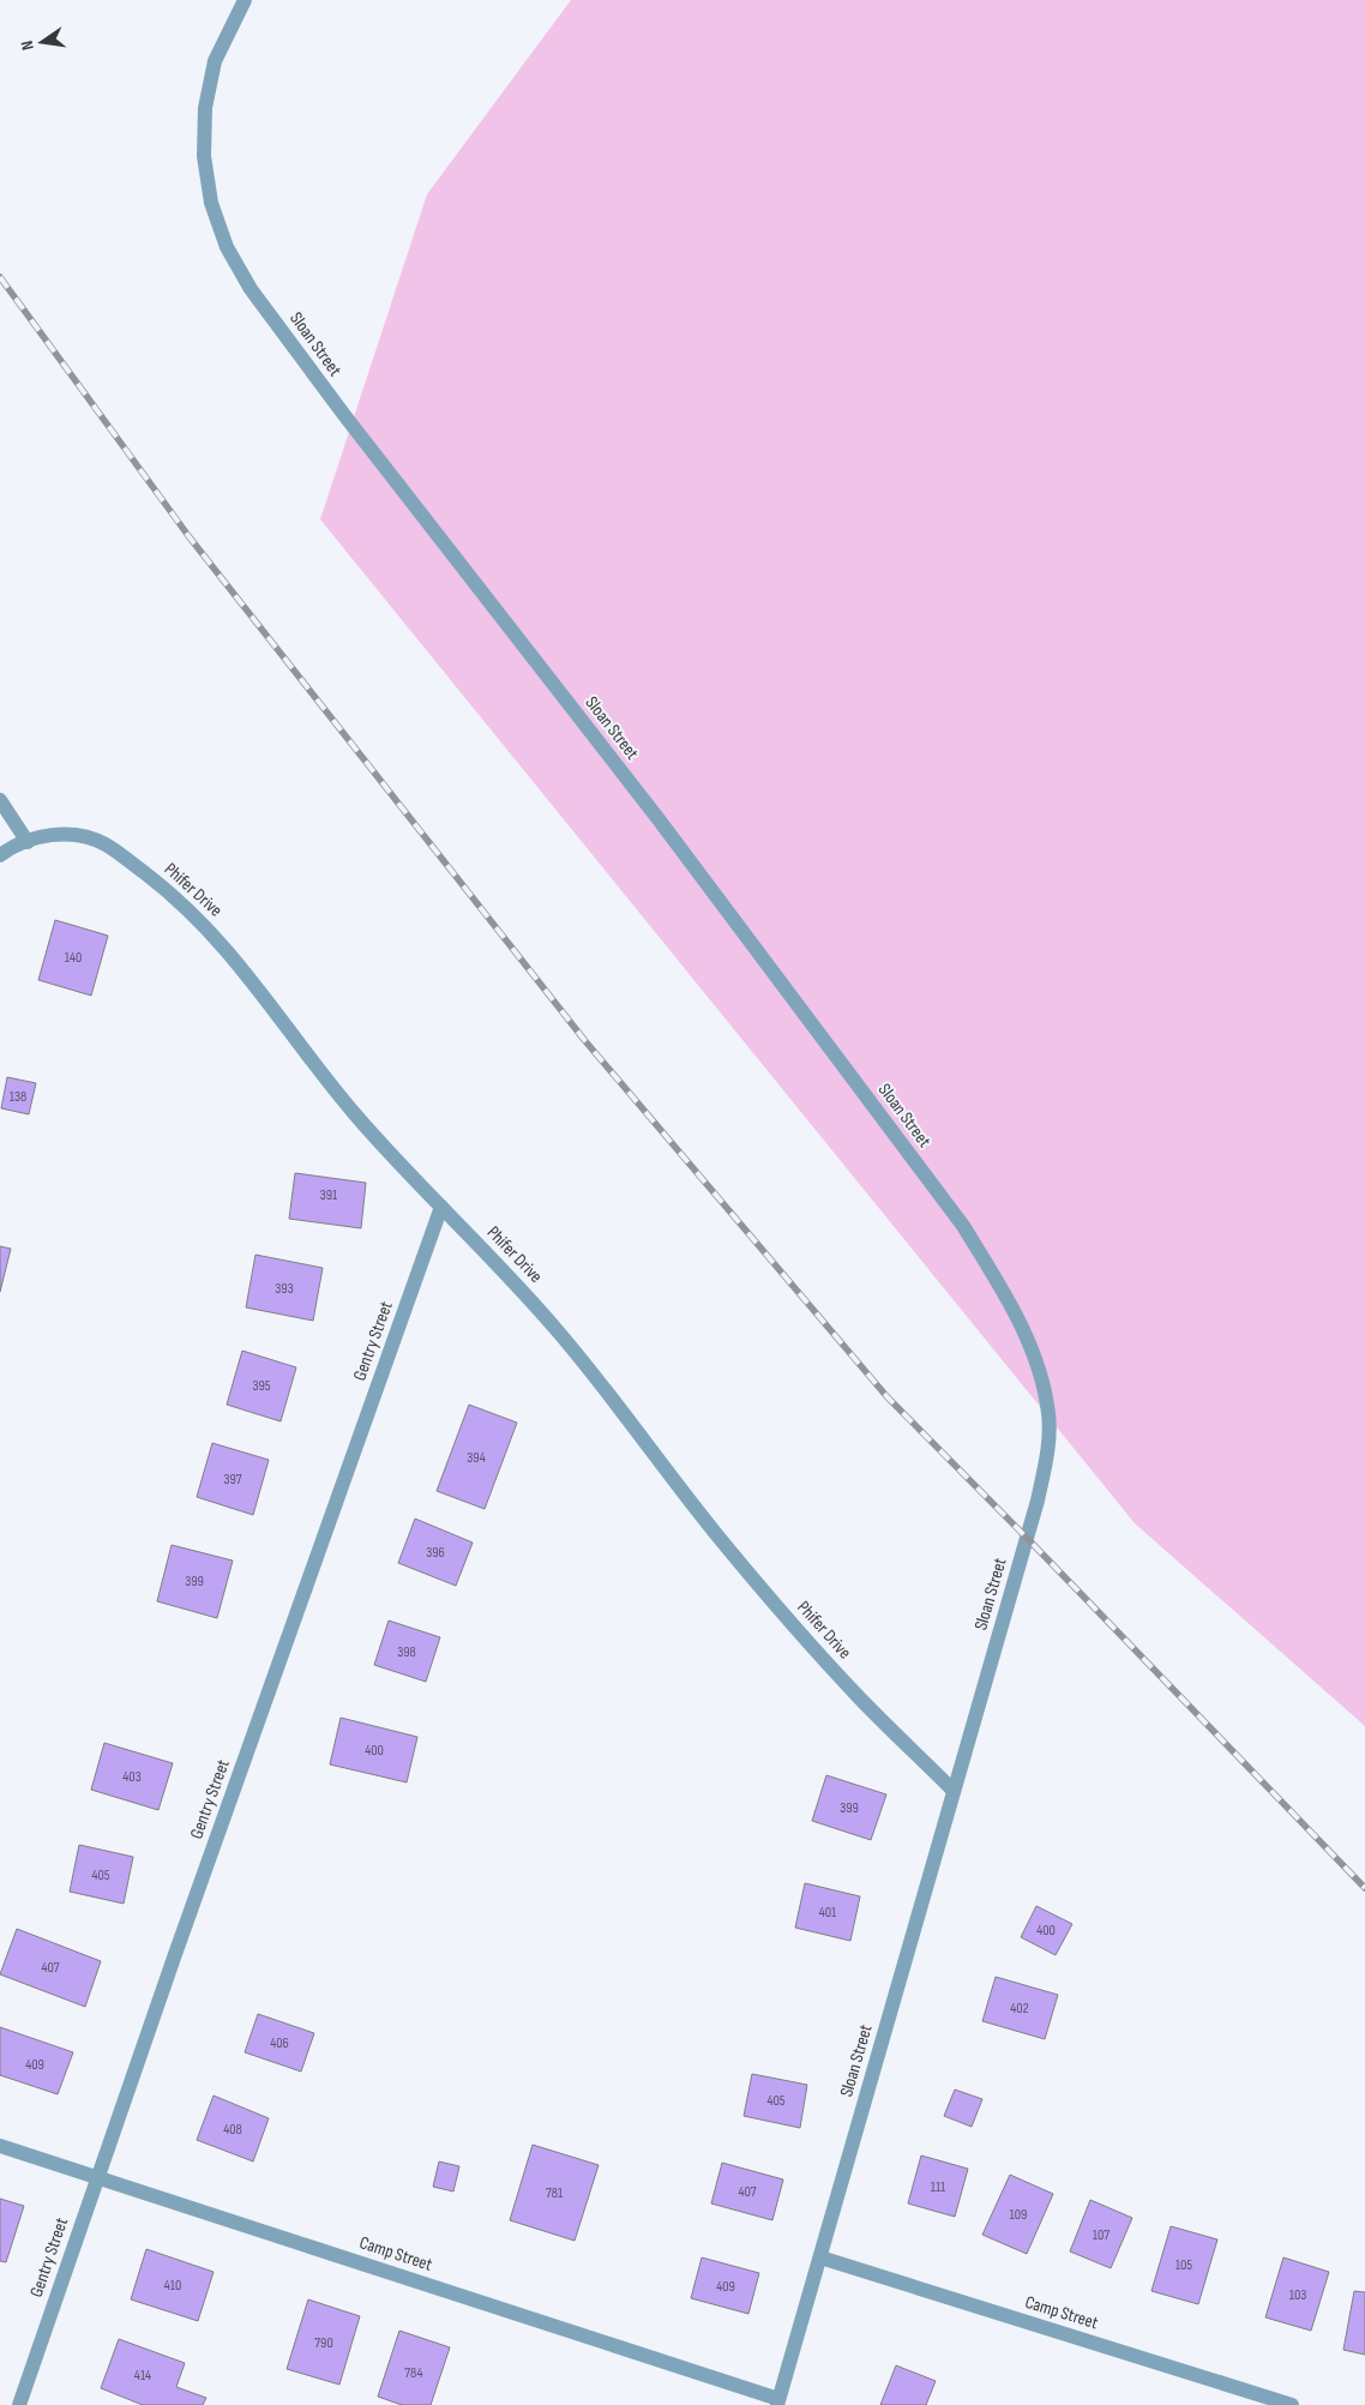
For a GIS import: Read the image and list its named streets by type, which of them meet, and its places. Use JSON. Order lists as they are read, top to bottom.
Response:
{
  "streets": {
    "street": [
      "Sloan Street",
      "Phifer Drive",
      "Gentry Street",
      "Camp Street"
    ]
  },
  "crossings": [
    ["Sloan Street", "Phifer Drive"],
    ["Sloan Street", "Camp Street"],
    ["Phifer Drive", "Gentry Street"],
    ["Gentry Street", "Camp Street"]
  ],
  "house_numbers": [
    "140",
    "138",
    "391",
    "393",
    "395",
    "394",
    "397",
    "396",
    "399",
    "398",
    "400",
    "403",
    "399",
    "405",
    "401",
    "400",
    "407",
    "402",
    "406",
    "409",
    "405",
    "408",
    "111",
    "407",
    "781",
    "109",
    "107",
    "105",
    "410",
    "409",
    "103",
    "790",
    "784",
    "414"
  ],
  "north": "left"
}
